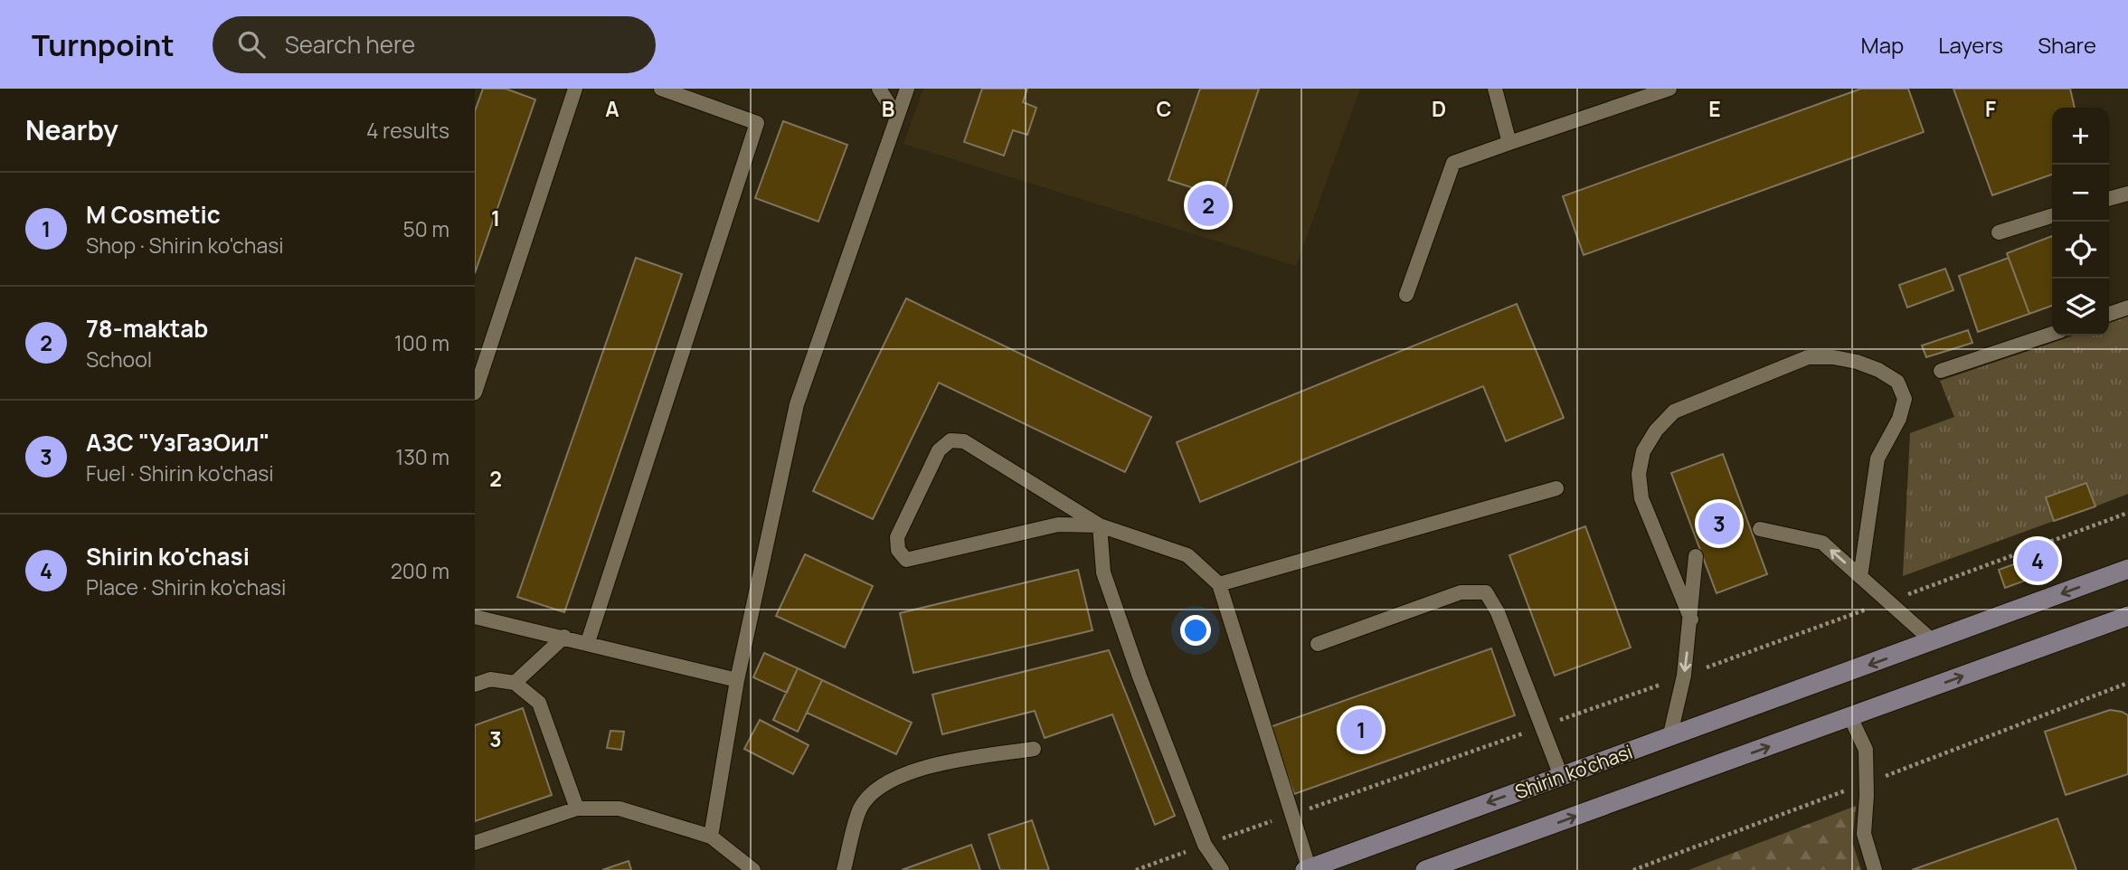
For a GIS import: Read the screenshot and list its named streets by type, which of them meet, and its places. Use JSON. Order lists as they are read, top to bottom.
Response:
{
  "streets": {
    "main road": ["Shirin ko'chasi"]
  },
  "page": {
    "header": "Turnpoint",
    "search": "Search here",
    "nav": ["Map", "Layers", "Share"],
    "heading": ["Nearby", "4 results"],
    "map_buttons": ["+", "−"],
    "list": [
      {
        "mark": "1",
        "name": "M Cosmetic",
        "note": "Shop · Shirin ko'chasi",
        "value": "50 m"
      },
      {
        "mark": "2",
        "name": "78-maktab",
        "note": "School",
        "value": "100 m"
      },
      {
        "mark": "3",
        "name": "АЗС \"УзГазОил\"",
        "note": "Fuel · Shirin ko'chasi",
        "value": "130 m"
      },
      {
        "mark": "4",
        "name": "Shirin ko'chasi",
        "note": "Place · Shirin ko'chasi",
        "value": "200 m"
      }
    ],
    "pins": [
      "2",
      "3",
      "4",
      "1"
    ]
  },
  "grid": {
    "columns": [
      "A",
      "B",
      "C",
      "D",
      "E",
      "F"
    ],
    "rows": ["1", "2", "3"]
  }
}
